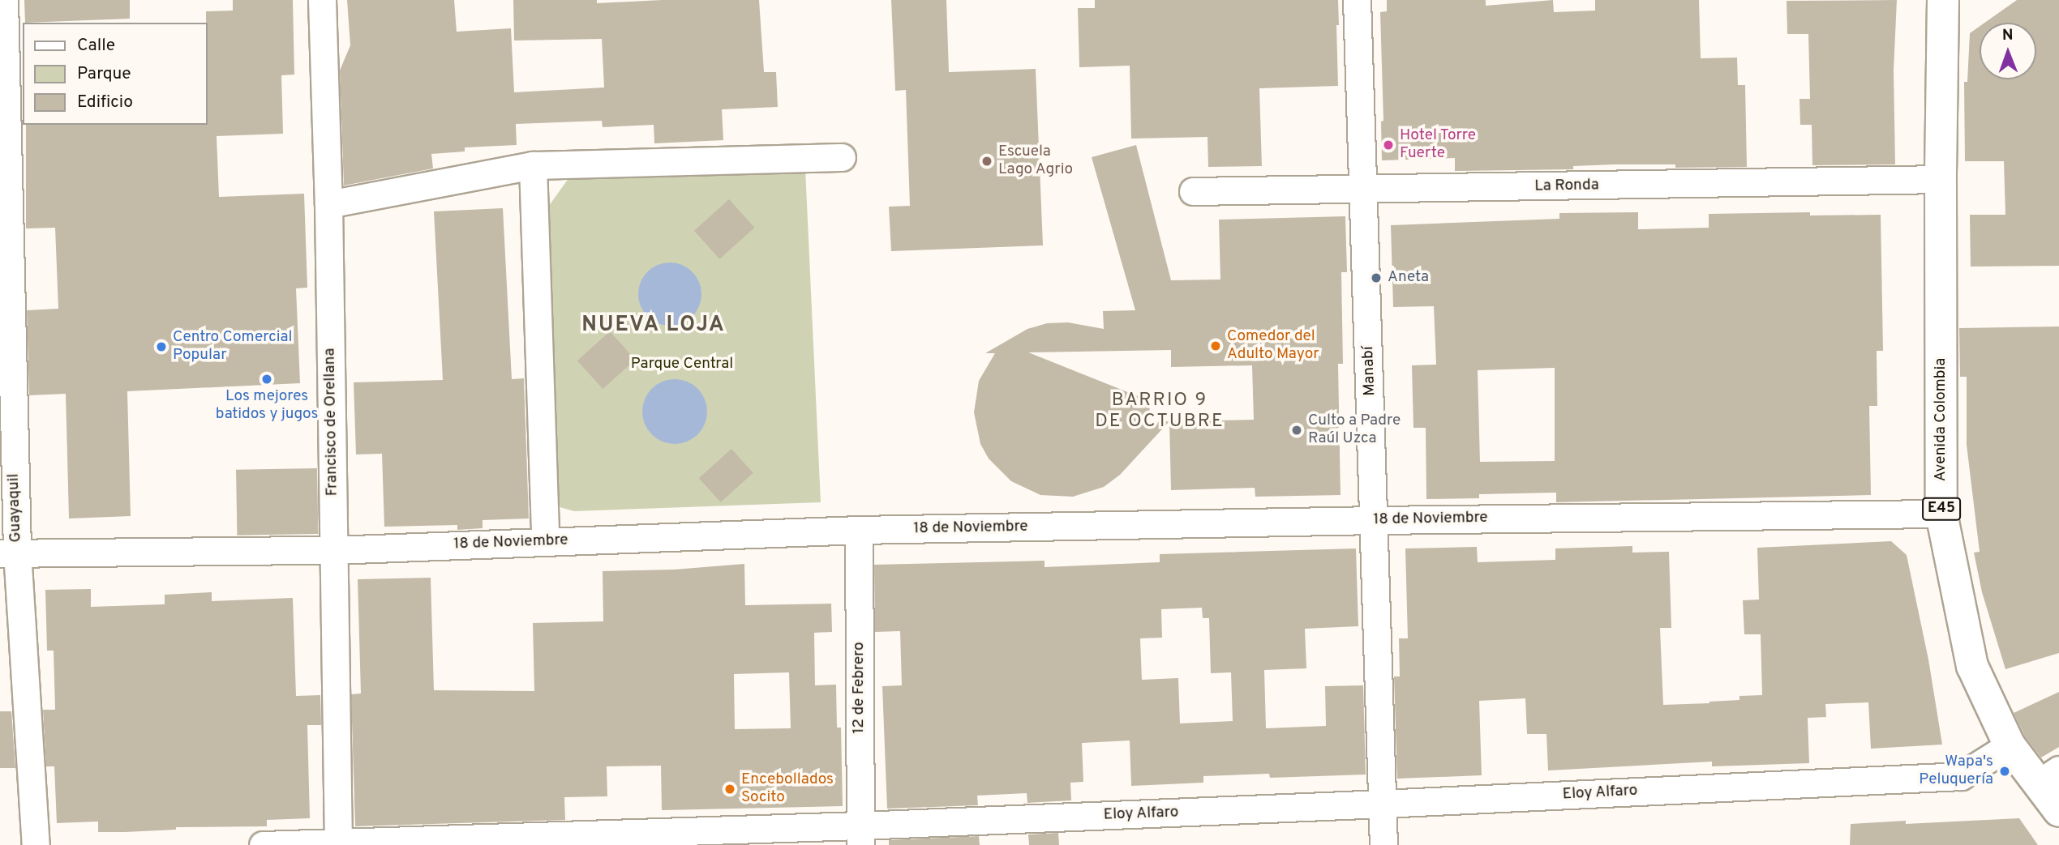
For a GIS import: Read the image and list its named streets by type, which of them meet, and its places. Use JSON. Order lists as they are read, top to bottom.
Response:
{
  "streets": {
    "main road": ["Avenida Colombia", "E45"],
    "street": [
      "La Ronda",
      "Manabí",
      "Francisco de Orellana",
      "Guayaquil",
      "18 de Noviembre",
      "12 de Febrero",
      "Eloy Alfaro"
    ]
  },
  "crossings": [
    ["La Ronda", "Manabí"],
    ["La Ronda", "Avenida Colombia"],
    ["Manabí", "18 de Noviembre"],
    ["Manabí", "Eloy Alfaro"],
    ["Avenida Colombia", "18 de Noviembre"],
    ["Avenida Colombia", "Eloy Alfaro"],
    ["Francisco de Orellana", "18 de Noviembre"],
    ["Francisco de Orellana", "Eloy Alfaro"],
    ["Guayaquil", "18 de Noviembre"],
    ["18 de Noviembre", "12 de Febrero"],
    ["12 de Febrero", "Eloy Alfaro"]
  ],
  "districts": ["NUEVA LOJA", "BARRIO 9 DE OCTUBRE"],
  "parks": ["Parque Central"],
  "places": [
    "Hotel Torre Fuerte",
    "Escuela Lago Agrio",
    "Aneta",
    "Comedor del Adulto Mayor",
    "Centro Comercial Popular",
    "Los mejores batidos y jugos",
    "Culto a Padre Raúl Uzca",
    "Wapa's Peluquería",
    "Encebollados Socito"
  ],
  "legend": ["Calle", "Parque", "Edificio"],
  "north": "top"
}
